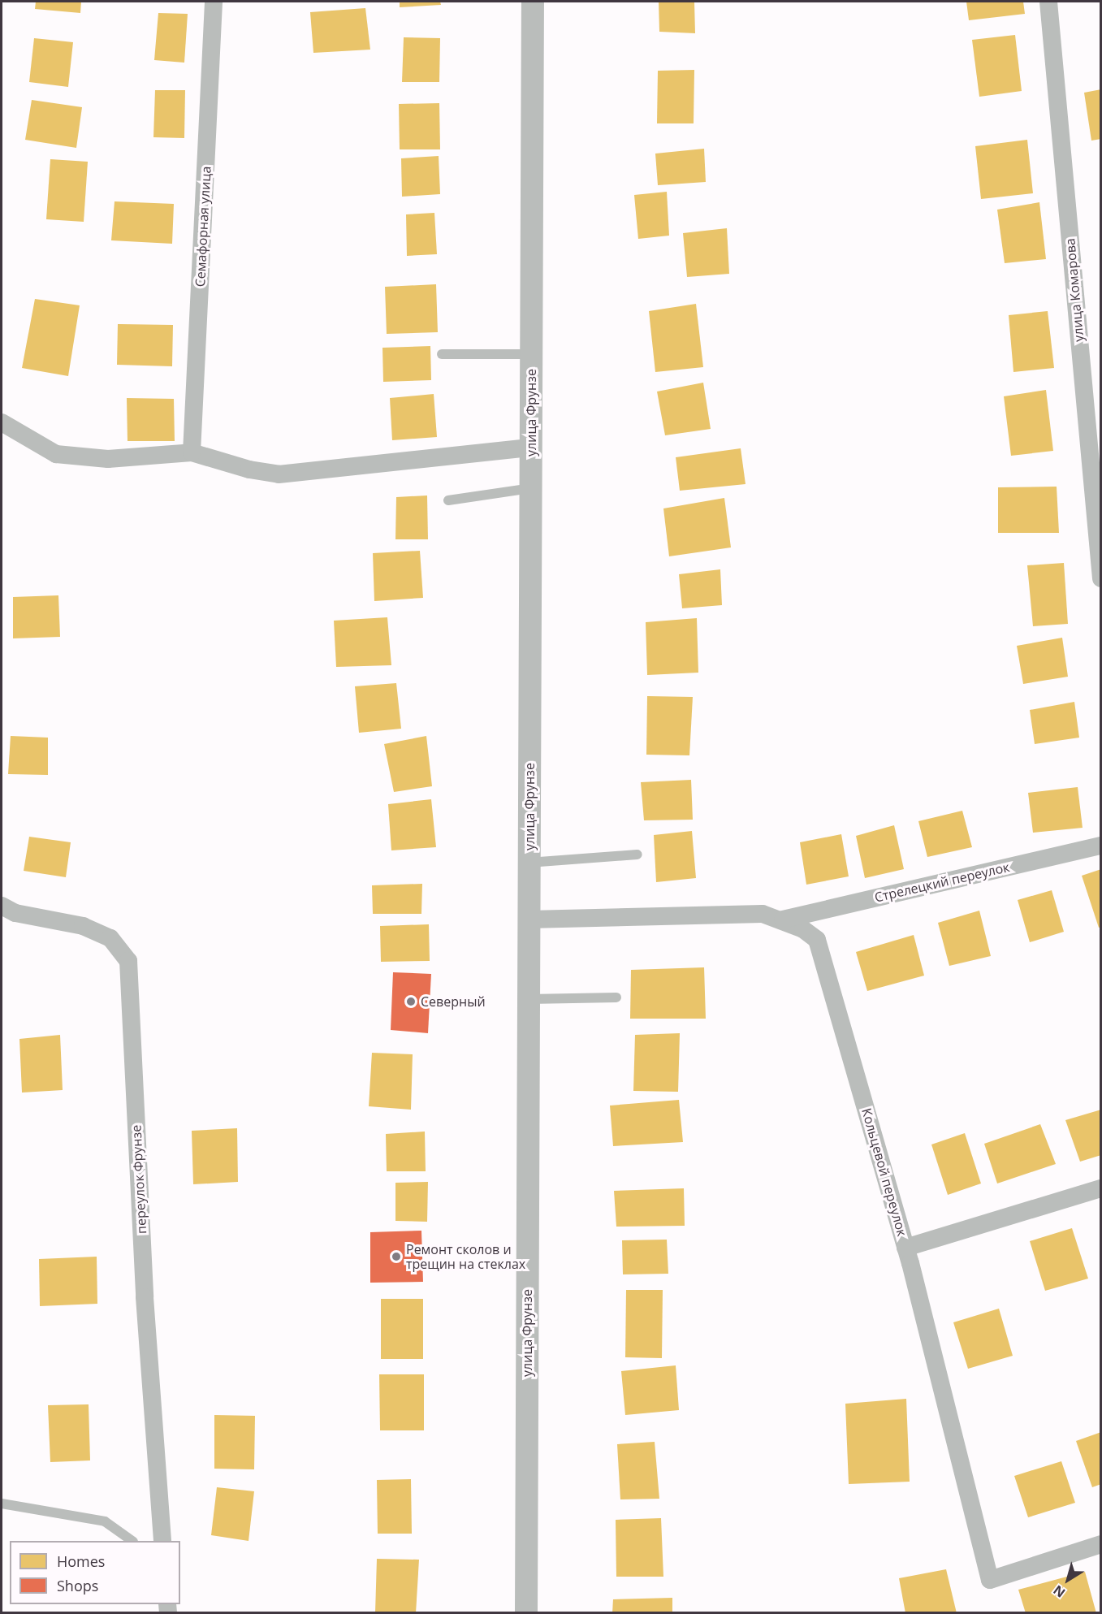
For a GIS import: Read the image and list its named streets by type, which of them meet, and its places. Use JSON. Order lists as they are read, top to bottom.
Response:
{
  "streets": {
    "street": [
      "Семафорная улица",
      "улица Комарова",
      "улица Фрунзе",
      "Стрелецкий переулок",
      "Кольцевой переулок",
      "переулок Фрунзе"
    ]
  },
  "crossings": [
    ["улица Фрунзе", "Кольцевой переулок"],
    ["Стрелецкий переулок", "Кольцевой переулок"]
  ],
  "places": ["Северный", "Ремонт сколов и трещин на стеклах"],
  "legend": ["Homes", "Shops"],
  "north": "bottom left"
}
